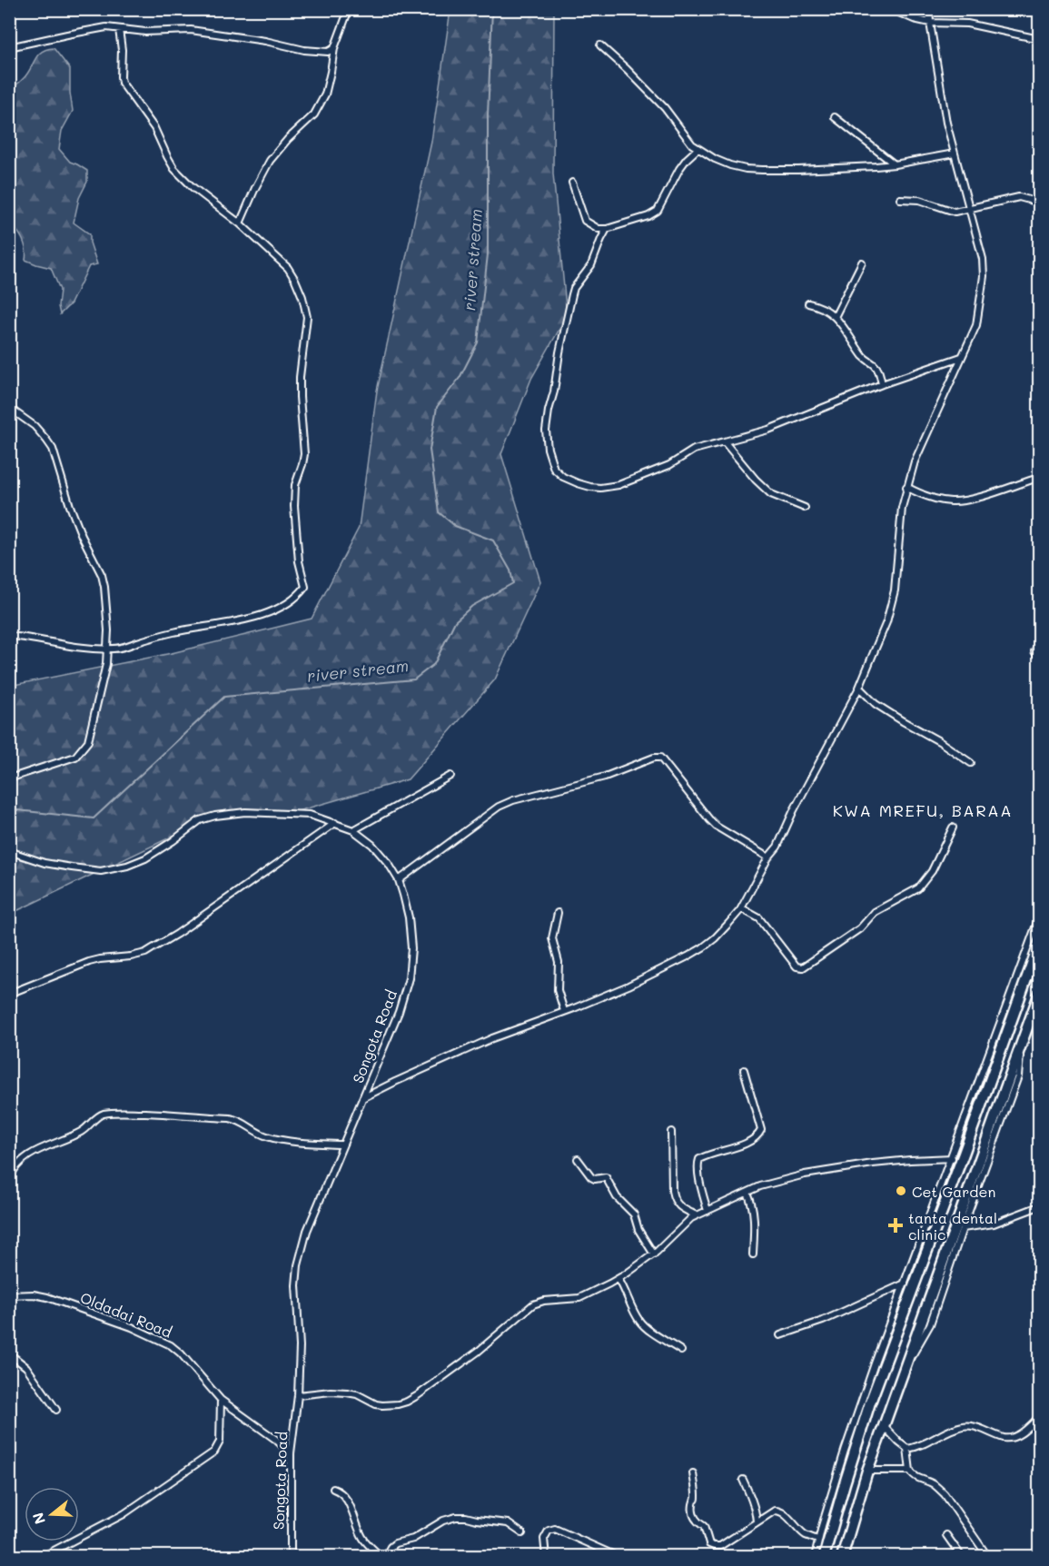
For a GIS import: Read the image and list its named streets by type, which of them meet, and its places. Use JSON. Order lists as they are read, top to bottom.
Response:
{
  "streets": {
    "street": ["Songota Road", "Oldadai Road"]
  },
  "crossings": [
    ["Songota Road", "Oldadai Road"]
  ],
  "districts": ["KWA MREFU, BARAA"],
  "water": ["river stream"],
  "places": {
    "other": ["Cet Garden"],
    "health": ["tanta dental clinic"]
  },
  "north": "left"
}
